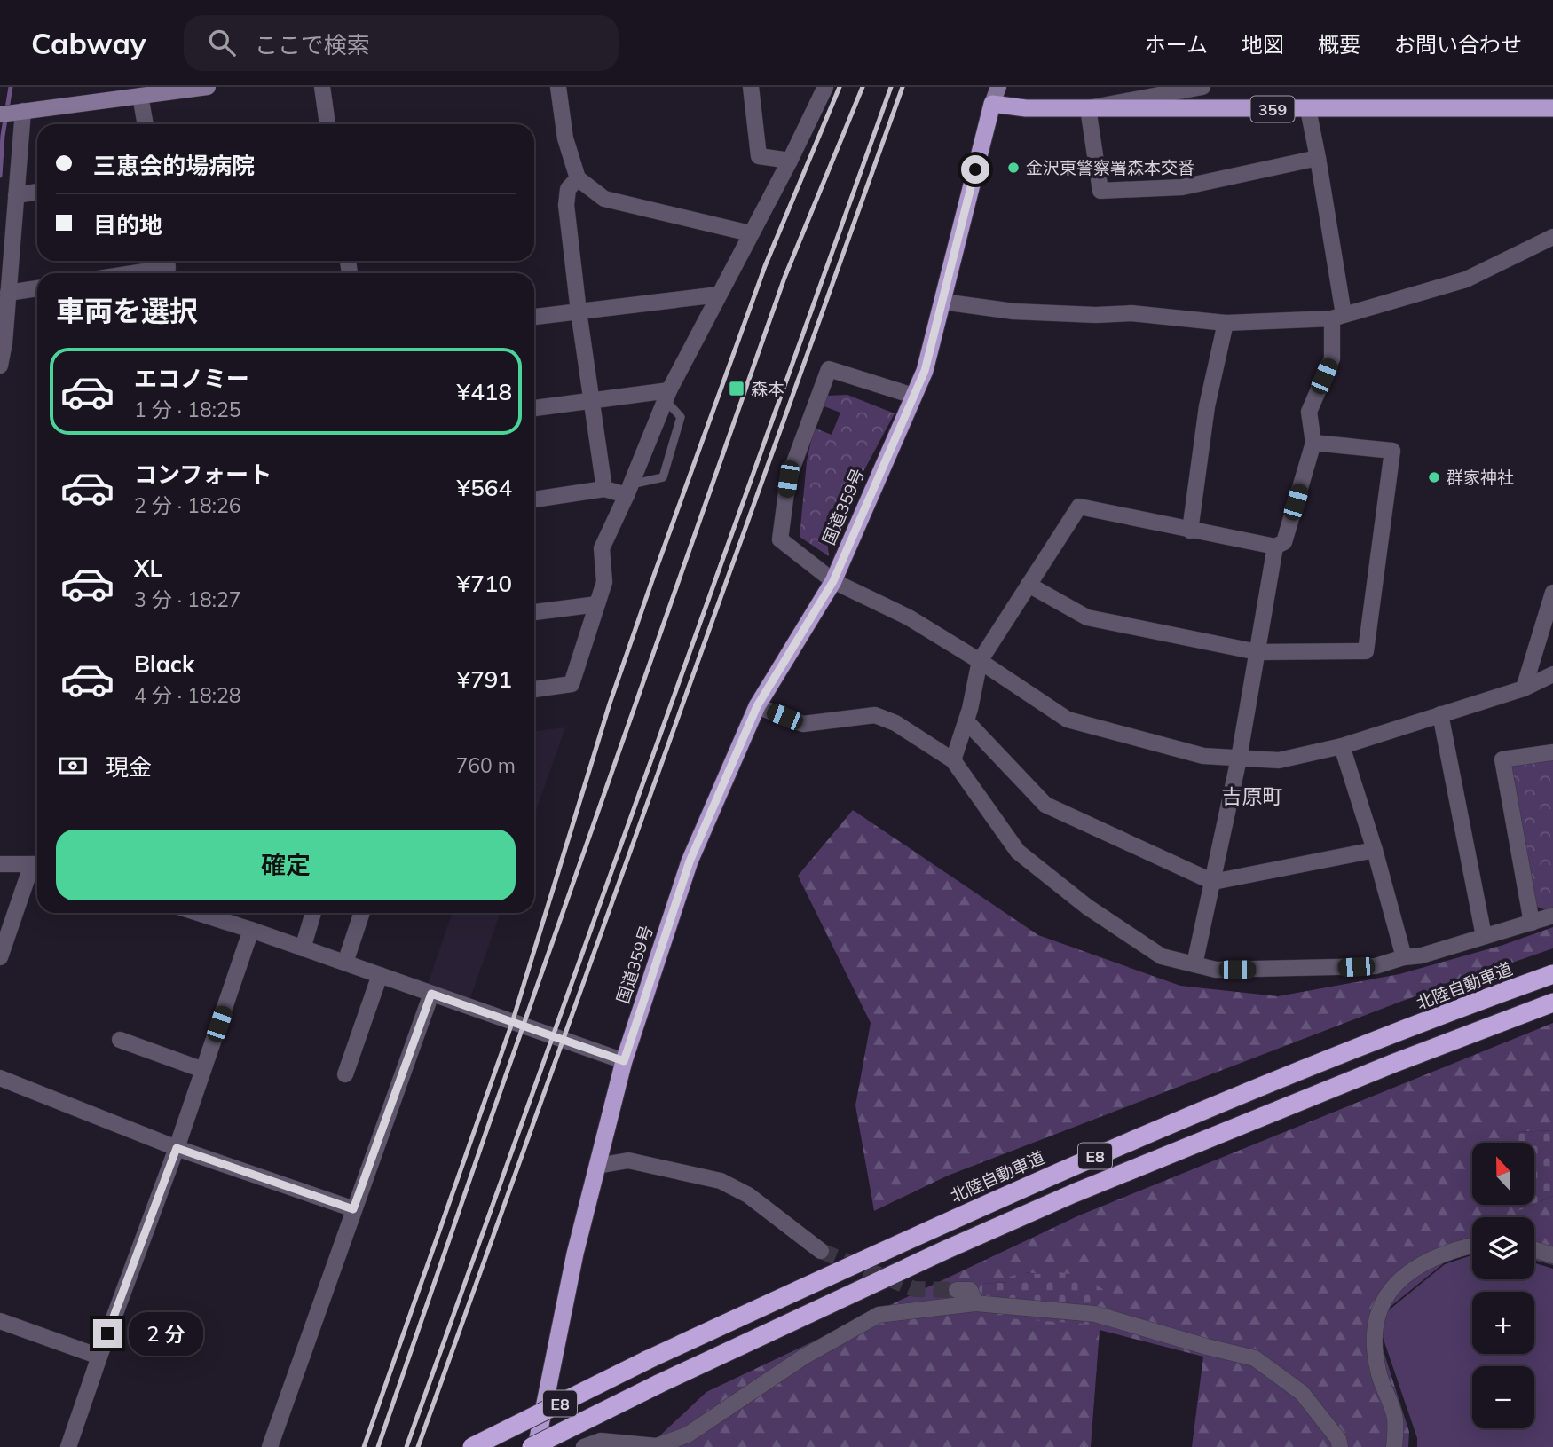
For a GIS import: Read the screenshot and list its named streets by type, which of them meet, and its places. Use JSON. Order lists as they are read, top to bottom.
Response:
{
  "streets": {
    "highway": [
      "359",
      "国道359号",
      "北陸自動車道",
      "E8"
    ]
  },
  "crossings": [
    ["359", "国道359号"],
    ["国道359号", "E8"]
  ],
  "districts": ["吉原町"],
  "places": {
    "other": ["金沢東警察署森本交番", "群家神社"],
    "transit": ["森本"]
  },
  "north": "top",
  "page": {
    "header": "Cabway",
    "search": "ここで検索",
    "nav": [
      "ホーム",
      "地図",
      "概要",
      "お問い合わせ"
    ],
    "banner": ["三恵会的場病院", "目的地"],
    "heading": "車両を選択",
    "list": [
      {
        "name": "エコノミー",
        "note": "1 分 · 18:25",
        "value": "¥418"
      },
      {
        "name": "コンフォート",
        "note": "2 分 · 18:26",
        "value": "¥564"
      },
      {
        "name": "XL",
        "note": "3 分 · 18:27",
        "value": "¥710"
      },
      {
        "name": "Black",
        "note": "4 分 · 18:28",
        "value": "¥791"
      }
    ],
    "pay": ["現金", "760 m"],
    "buttons": "確定",
    "map_buttons": ["+", "−"],
    "bubble": "2 分"
  }
}
